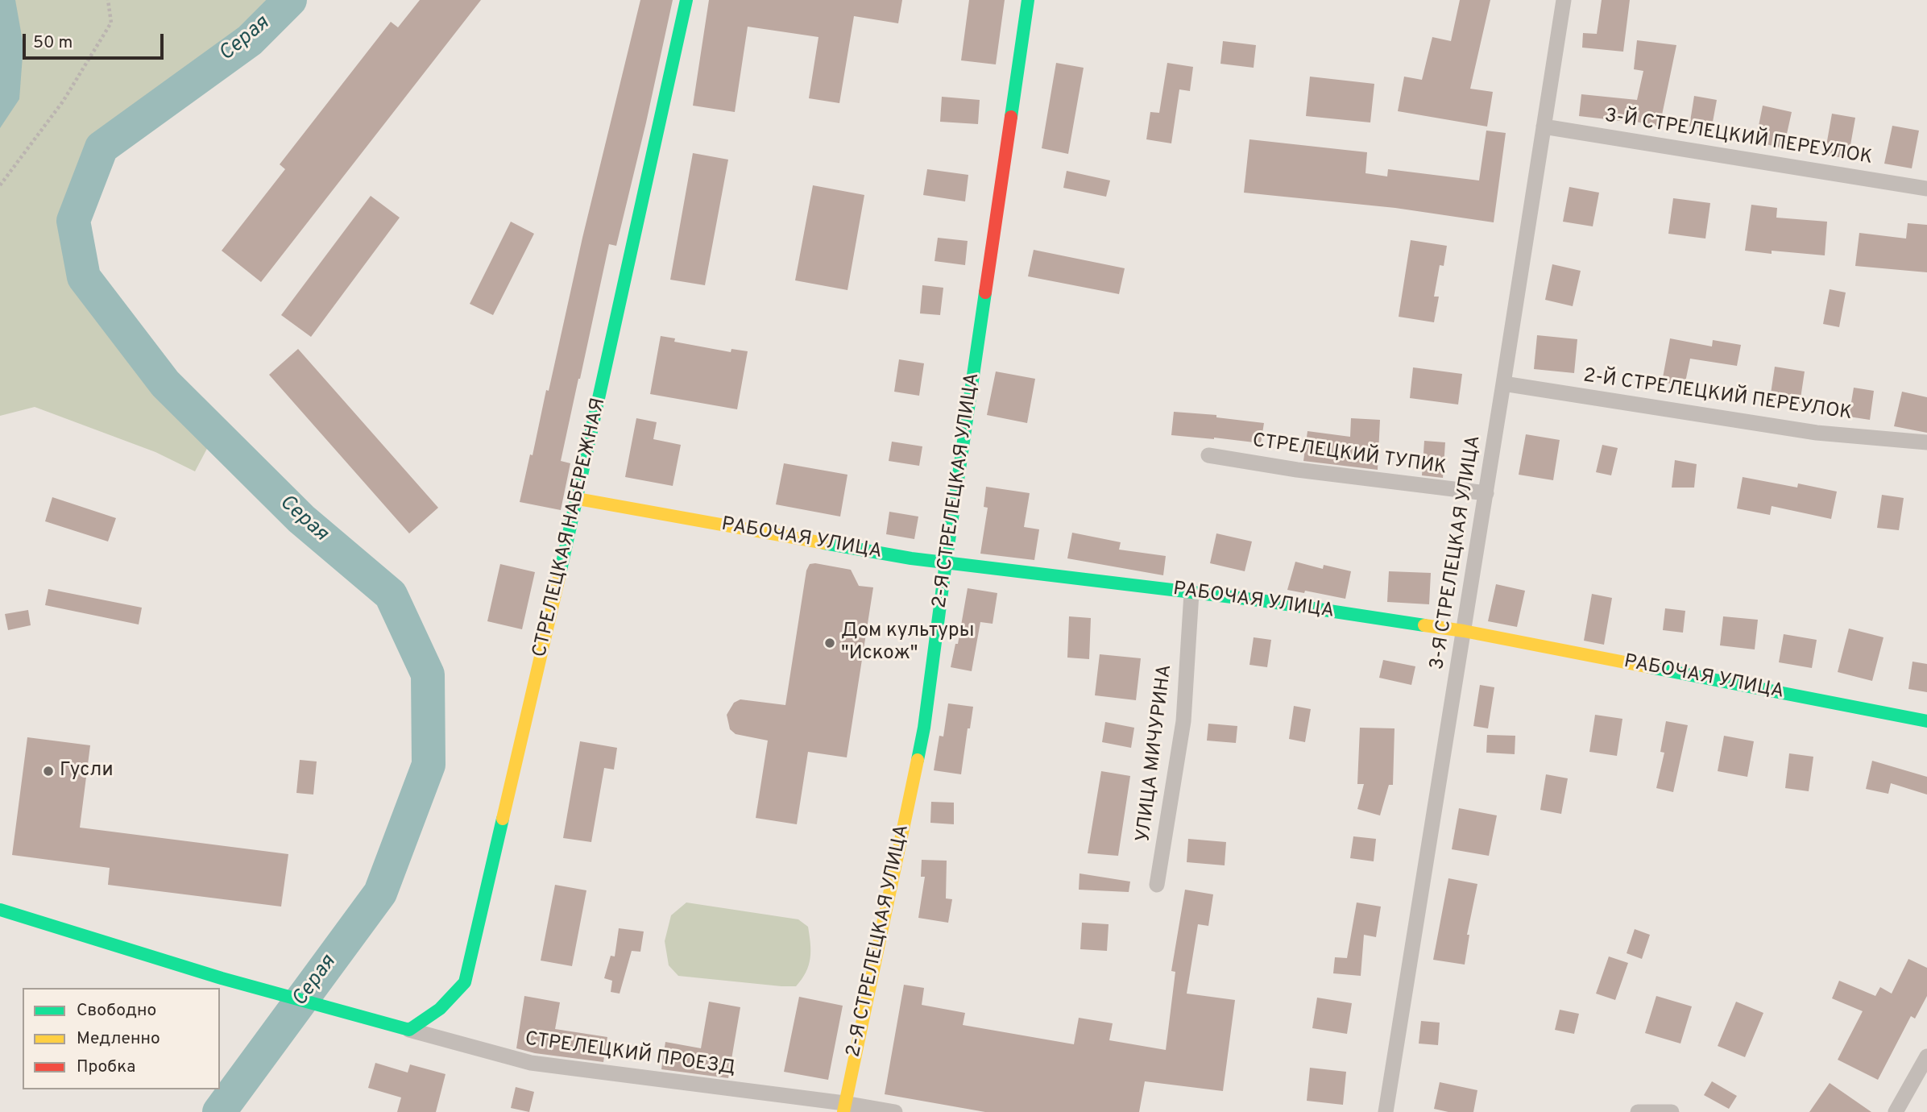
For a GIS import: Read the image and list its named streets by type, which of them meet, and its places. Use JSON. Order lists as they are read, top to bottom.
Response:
{
  "streets": {
    "street": [
      "3-Й СТРЕЛЕЦКИЙ ПЕРЕУЛОК",
      "2-Й СТРЕЛЕЦКИЙ ПЕРЕУЛОК",
      "СТРЕЛЕЦКИЙ ТУПИК",
      "2-Я СТРЕЛЕЦКАЯ УЛИЦА",
      "СТРЕЛЕЦКАЯ НАБЕРЕЖНАЯ",
      "РАБОЧАЯ УЛИЦА",
      "3-Я СТРЕЛЕЦКАЯ УЛИЦА",
      "УЛИЦА МИЧУРИНА",
      "СТРЕЛЕЦКИЙ ПРОЕЗД"
    ]
  },
  "crossings": [
    ["3-Й СТРЕЛЕЦКИЙ ПЕРЕУЛОК", "3-Я СТРЕЛЕЦКАЯ УЛИЦА"],
    ["2-Й СТРЕЛЕЦКИЙ ПЕРЕУЛОК", "3-Я СТРЕЛЕЦКАЯ УЛИЦА"],
    ["СТРЕЛЕЦКИЙ ТУПИК", "3-Я СТРЕЛЕЦКАЯ УЛИЦА"],
    ["2-Я СТРЕЛЕЦКАЯ УЛИЦА", "РАБОЧАЯ УЛИЦА"],
    ["2-Я СТРЕЛЕЦКАЯ УЛИЦА", "СТРЕЛЕЦКИЙ ПРОЕЗД"],
    ["СТРЕЛЕЦКАЯ НАБЕРЕЖНАЯ", "РАБОЧАЯ УЛИЦА"],
    ["СТРЕЛЕЦКАЯ НАБЕРЕЖНАЯ", "СТРЕЛЕЦКИЙ ПРОЕЗД"],
    ["РАБОЧАЯ УЛИЦА", "3-Я СТРЕЛЕЦКАЯ УЛИЦА"],
    ["РАБОЧАЯ УЛИЦА", "УЛИЦА МИЧУРИНА"]
  ],
  "water": ["Серая"],
  "places": ["Дом культуры \"Искож\"", "Гусли"],
  "legend": ["Свободно", "Медленно", "Пробка"],
  "scale_bar": "50 m"
}
